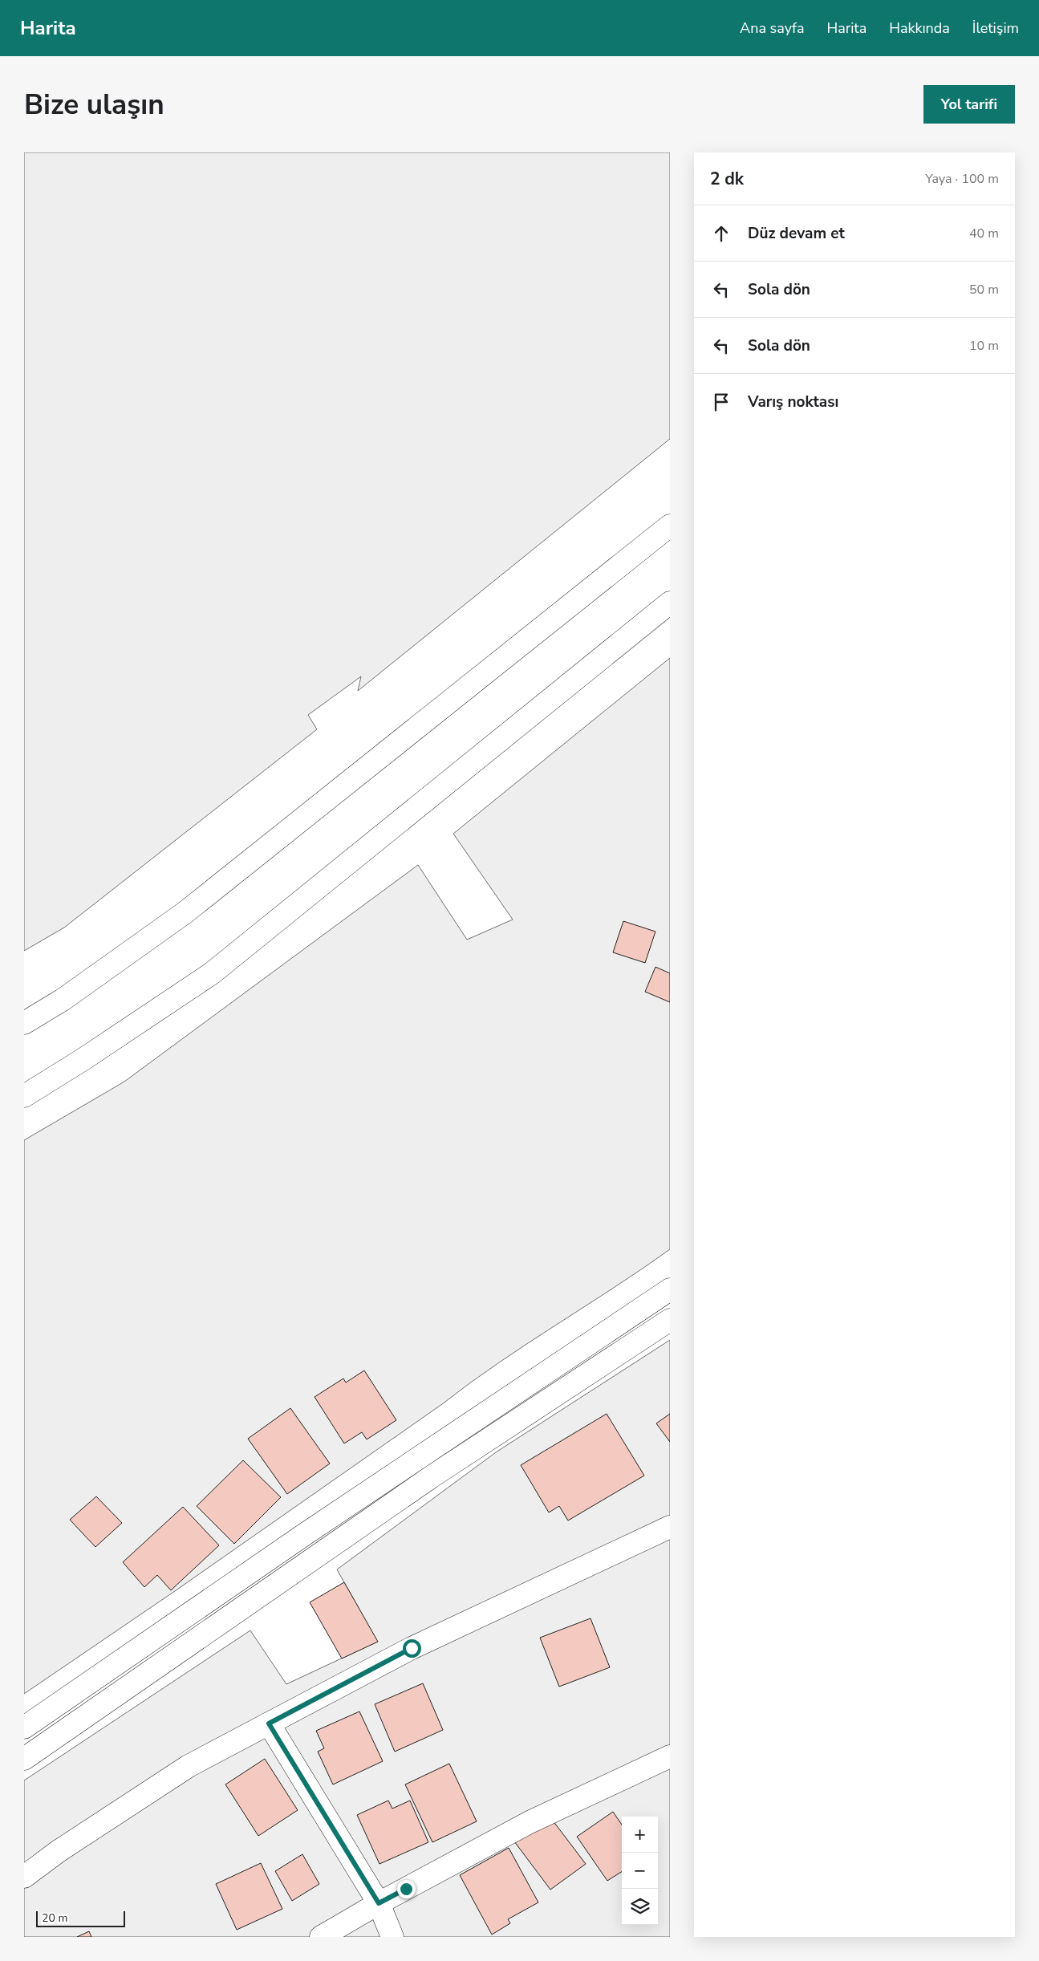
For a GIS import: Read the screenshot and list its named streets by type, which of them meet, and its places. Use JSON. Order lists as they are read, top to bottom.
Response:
{
  "scale_bar": "20 m",
  "page": {
    "header": "Harita",
    "nav": [
      "Ana sayfa",
      "Harita",
      "Hakkında",
      "İletişim"
    ],
    "buttons": "Yol tarifi",
    "title": "Bize ulaşın",
    "heading": ["2 dk", "Yaya · 100 m"],
    "list": [
      ["Düz devam et", "40 m"],
      ["Sola dön", "50 m"],
      ["Sola dön", "10 m"],
      "Varış noktası"
    ],
    "map_buttons": ["+", "−"],
    "scale": "20 m"
  }
}
